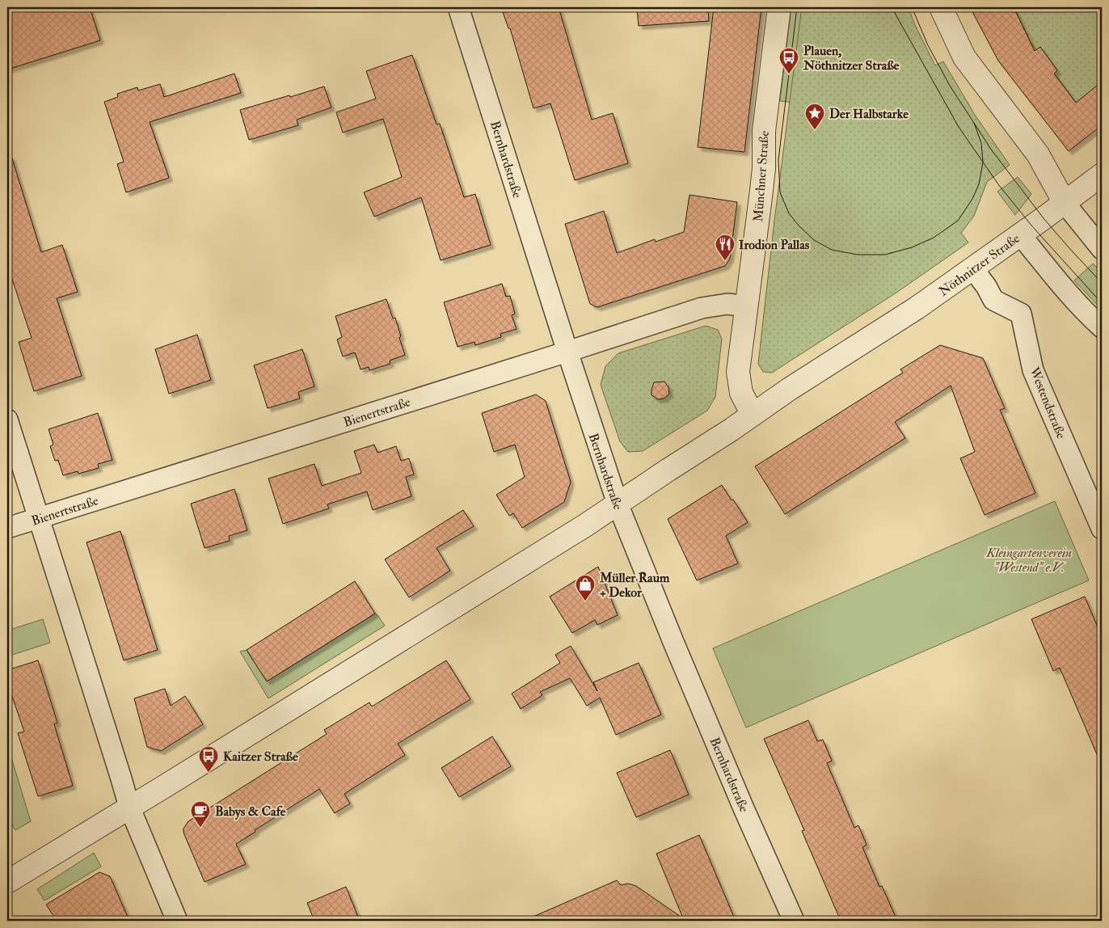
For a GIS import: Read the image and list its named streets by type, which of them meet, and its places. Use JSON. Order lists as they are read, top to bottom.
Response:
{
  "streets": {
    "street": [
      "Bernhardstraße",
      "Münchner Straße",
      "Nöthnitzer Straße",
      "Westendstraße",
      "Bienertstraße"
    ]
  },
  "crossings": [
    ["Bernhardstraße", "Nöthnitzer Straße"],
    ["Bernhardstraße", "Bienertstraße"],
    ["Münchner Straße", "Nöthnitzer Straße"],
    ["Münchner Straße", "Bienertstraße"],
    ["Nöthnitzer Straße", "Westendstraße"]
  ],
  "parks": ["Kleingartenverein \"Westend\" e.V."],
  "places": {
    "bus stop": ["Plauen, Nöthnitzer Straße", "Kaitzer Straße"],
    "place": ["Der Halbstarke"],
    "restaurant": ["Irodion Pallas"],
    "shop": ["Müller Raum + Dekor"],
    "cafe": ["Babys & Cafe"]
  }
}
